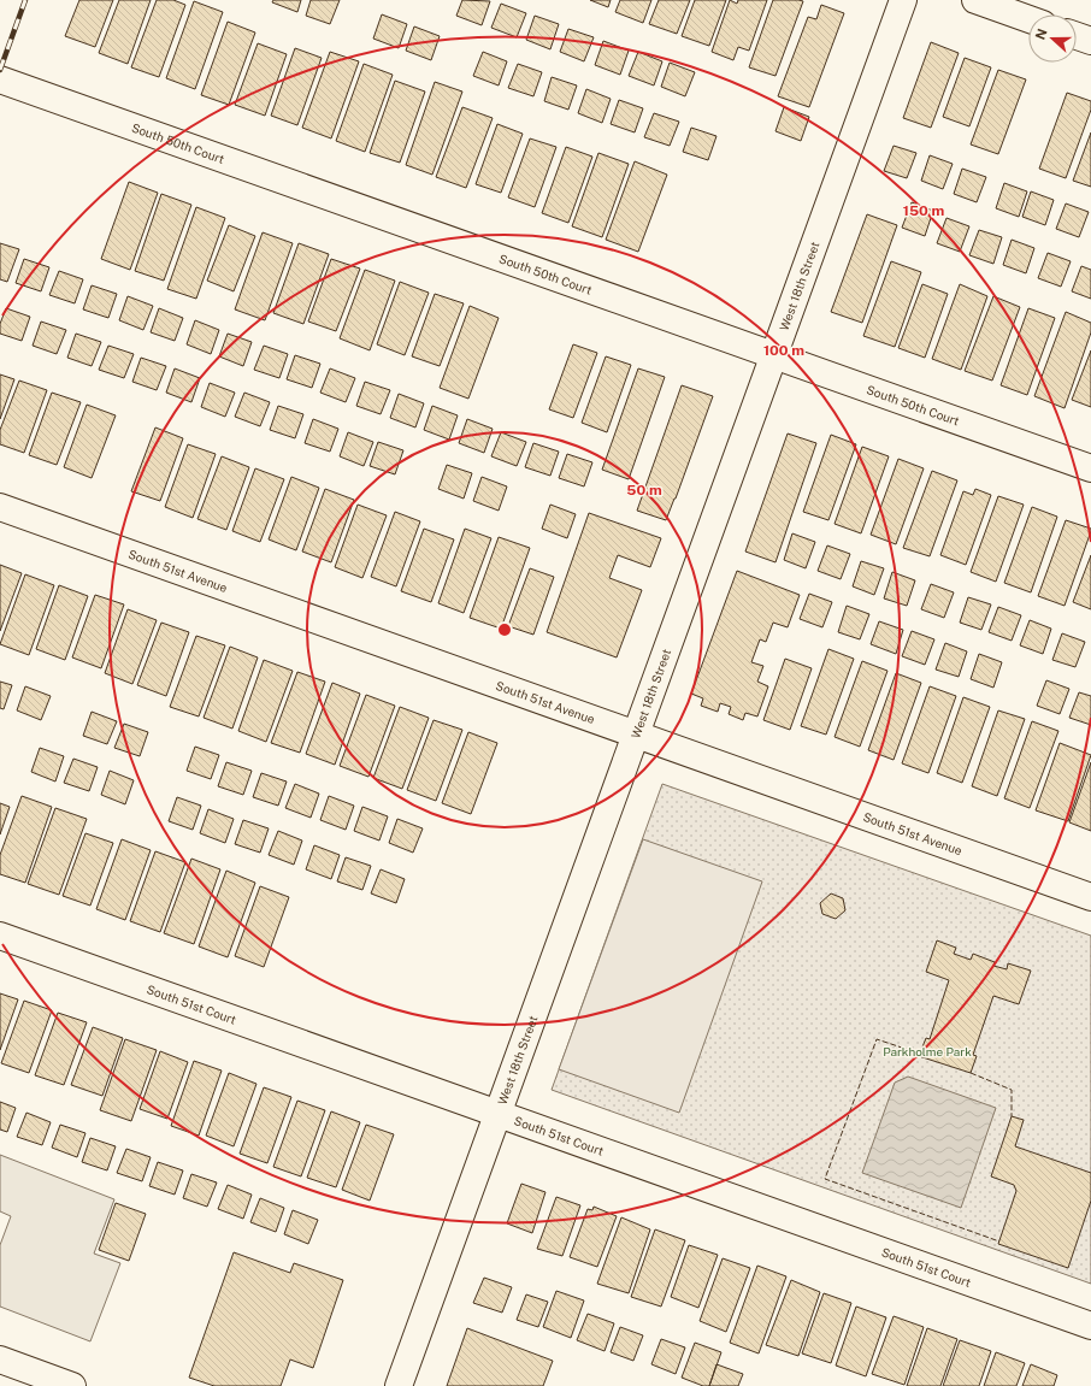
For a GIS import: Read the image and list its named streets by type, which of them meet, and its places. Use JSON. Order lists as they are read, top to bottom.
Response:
{
  "streets": {
    "street": [
      "South 50th Court",
      "West 18th Street",
      "South 51st Avenue",
      "South 51st Court"
    ]
  },
  "crossings": [
    ["South 50th Court", "West 18th Street"],
    ["West 18th Street", "South 51st Avenue"],
    ["West 18th Street", "South 51st Court"]
  ],
  "parks": ["Parkholme Park"],
  "north": "left",
  "rings": ["150 m", "100 m", "50 m"]
}
